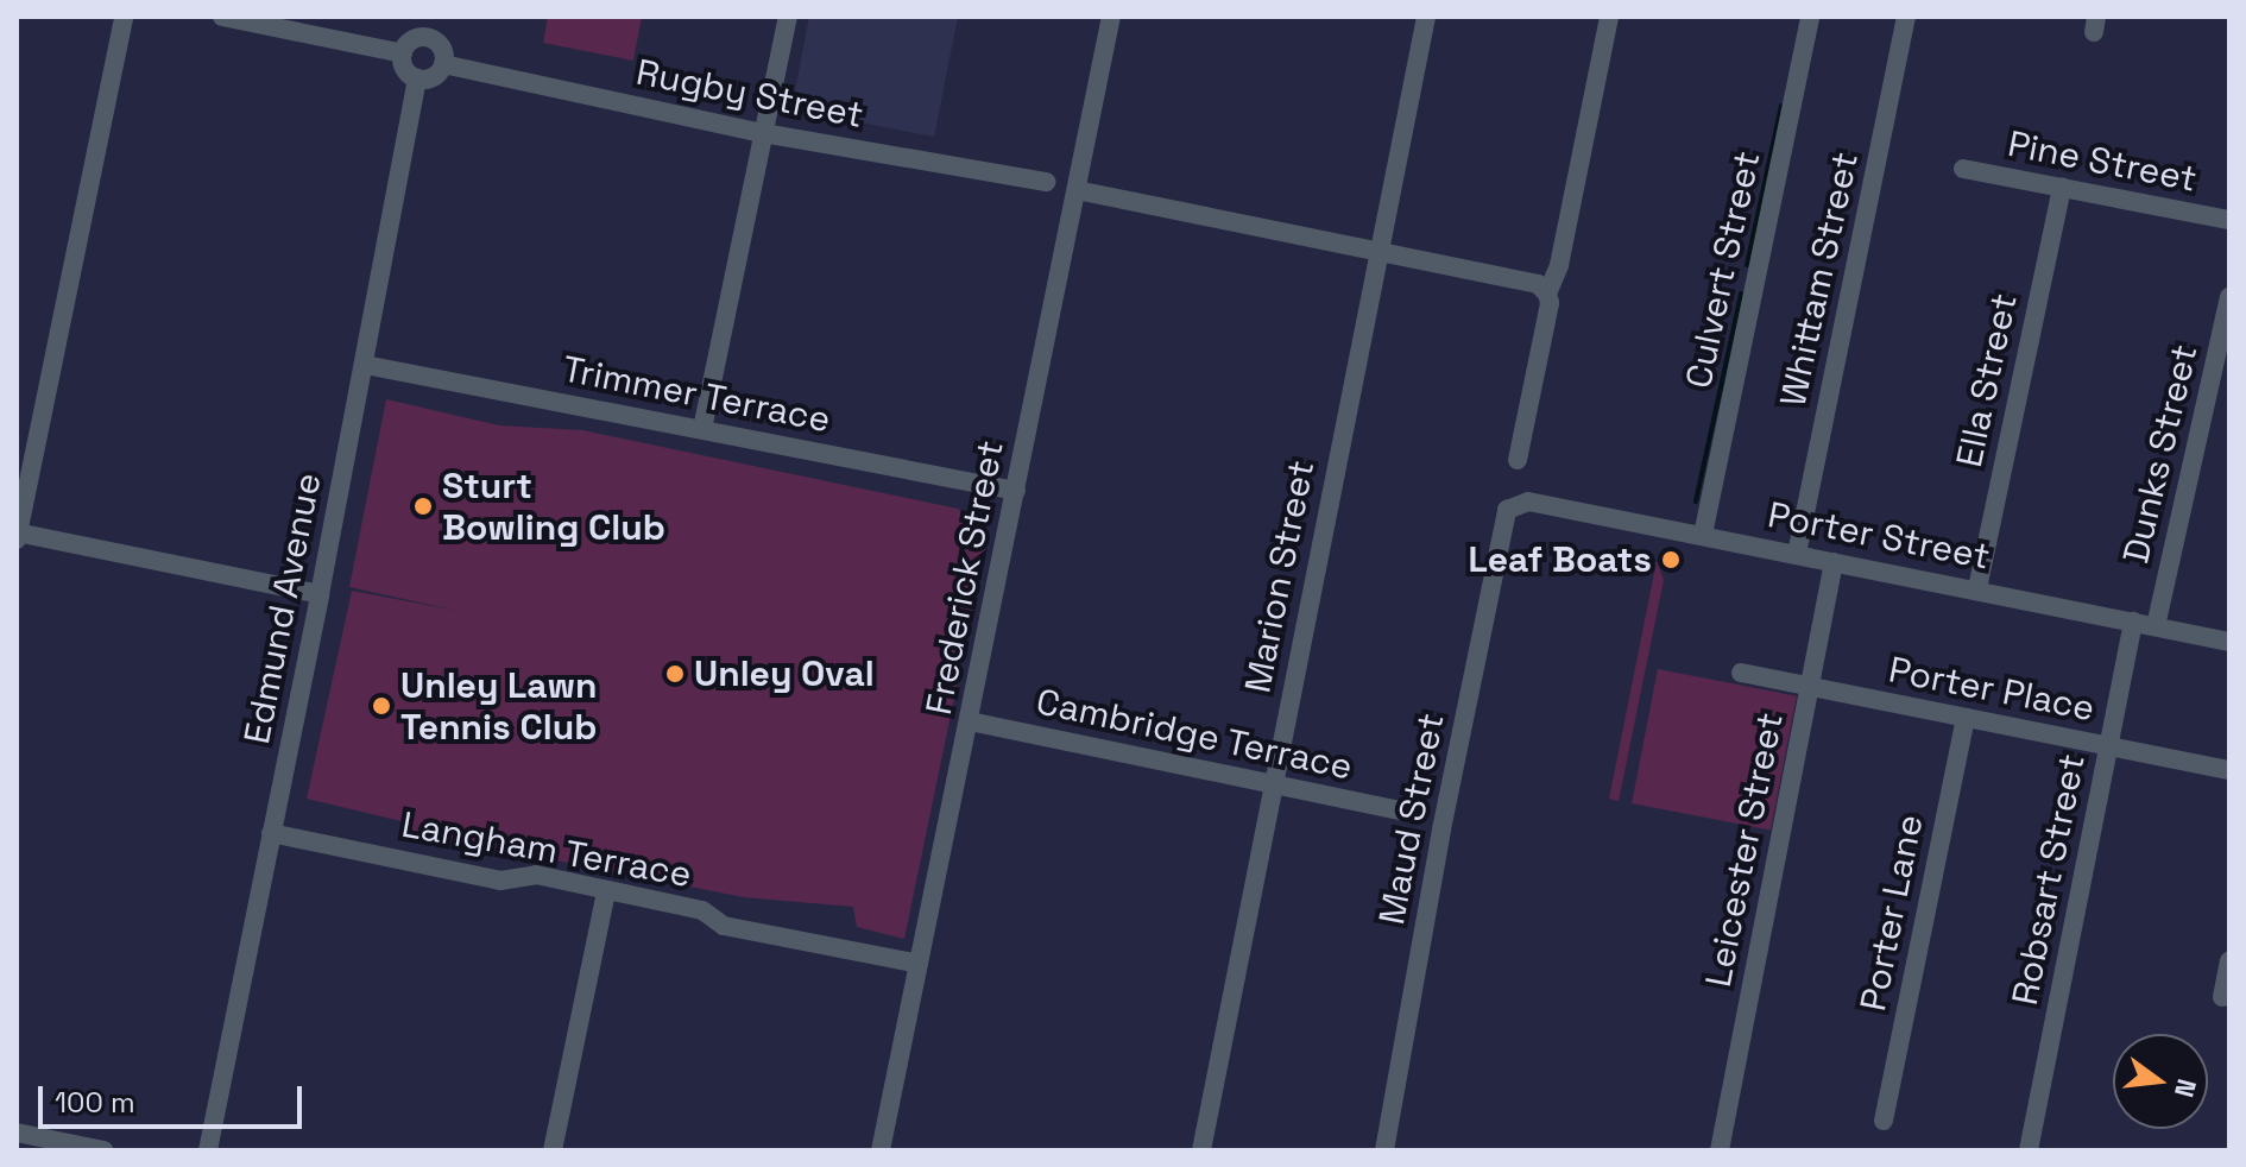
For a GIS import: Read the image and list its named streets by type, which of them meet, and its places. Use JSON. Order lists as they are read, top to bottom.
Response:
{
  "streets": {
    "street": [
      "Rugby Street",
      "Pine Street",
      "Culvert Street",
      "Whittam Street",
      "Ella Street",
      "Trimmer Terrace",
      "Dunks Street",
      "Porter Street",
      "Marion Street",
      "Frederick Street",
      "Edmund Avenue",
      "Porter Place",
      "Cambridge Terrace",
      "Maud Street",
      "Langham Terrace",
      "Leicester Street",
      "Robsart Street",
      "Porter Lane"
    ]
  },
  "crossings": [
    ["Rugby Street", "Edmund Avenue"],
    ["Pine Street", "Ella Street"],
    ["Culvert Street", "Porter Street"],
    ["Whittam Street", "Porter Street"],
    ["Ella Street", "Porter Street"],
    ["Trimmer Terrace", "Frederick Street"],
    ["Trimmer Terrace", "Edmund Avenue"],
    ["Dunks Street", "Porter Street"],
    ["Porter Street", "Maud Street"],
    ["Porter Street", "Leicester Street"],
    ["Porter Street", "Robsart Street"],
    ["Marion Street", "Cambridge Terrace"],
    ["Frederick Street", "Cambridge Terrace"],
    ["Frederick Street", "Langham Terrace"],
    ["Edmund Avenue", "Langham Terrace"],
    ["Porter Place", "Leicester Street"],
    ["Porter Place", "Robsart Street"],
    ["Porter Place", "Porter Lane"]
  ],
  "places": [
    "Sturt Bowling Club",
    "Leaf Boats",
    "Unley Oval",
    "Unley Lawn Tennis Club"
  ],
  "scale_bar": "100 m",
  "north": "right"
}
